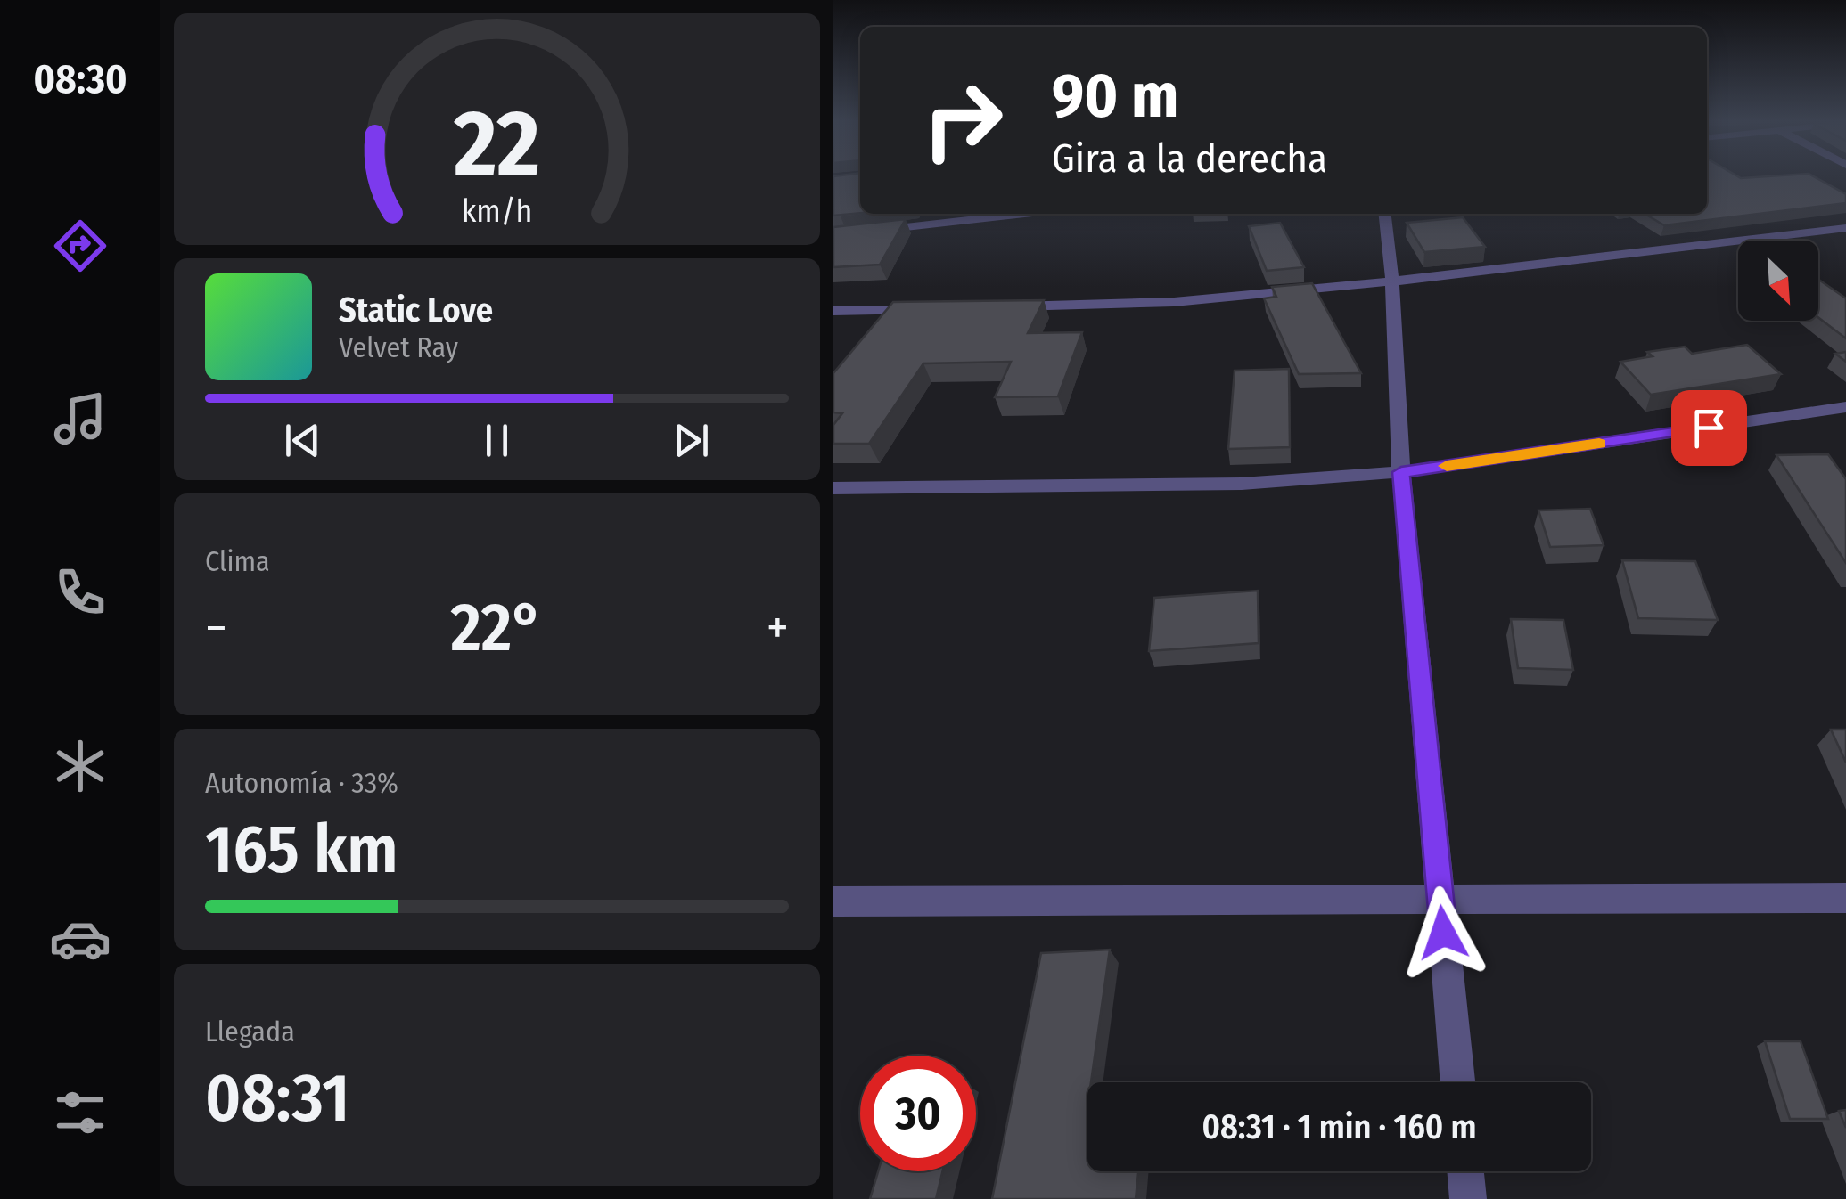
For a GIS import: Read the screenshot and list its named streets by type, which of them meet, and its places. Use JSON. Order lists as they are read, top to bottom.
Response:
{
  "north": "bottom right",
  "page": {
    "tabs": "08:30",
    "turn": ["90 m", "Gira a la derecha"],
    "song": ["Static Love", "Velvet Ray"],
    "tile": [
      "Clima",
      ["Autonomía · 33%", "165 km"],
      ["Llegada", "08:31"]
    ],
    "heat": ["−", "22°", "+"],
    "limit": "30",
    "trip": "08:31 · 1 min · 160 m",
    "gauge": ["22", "km/h"]
  }
}
